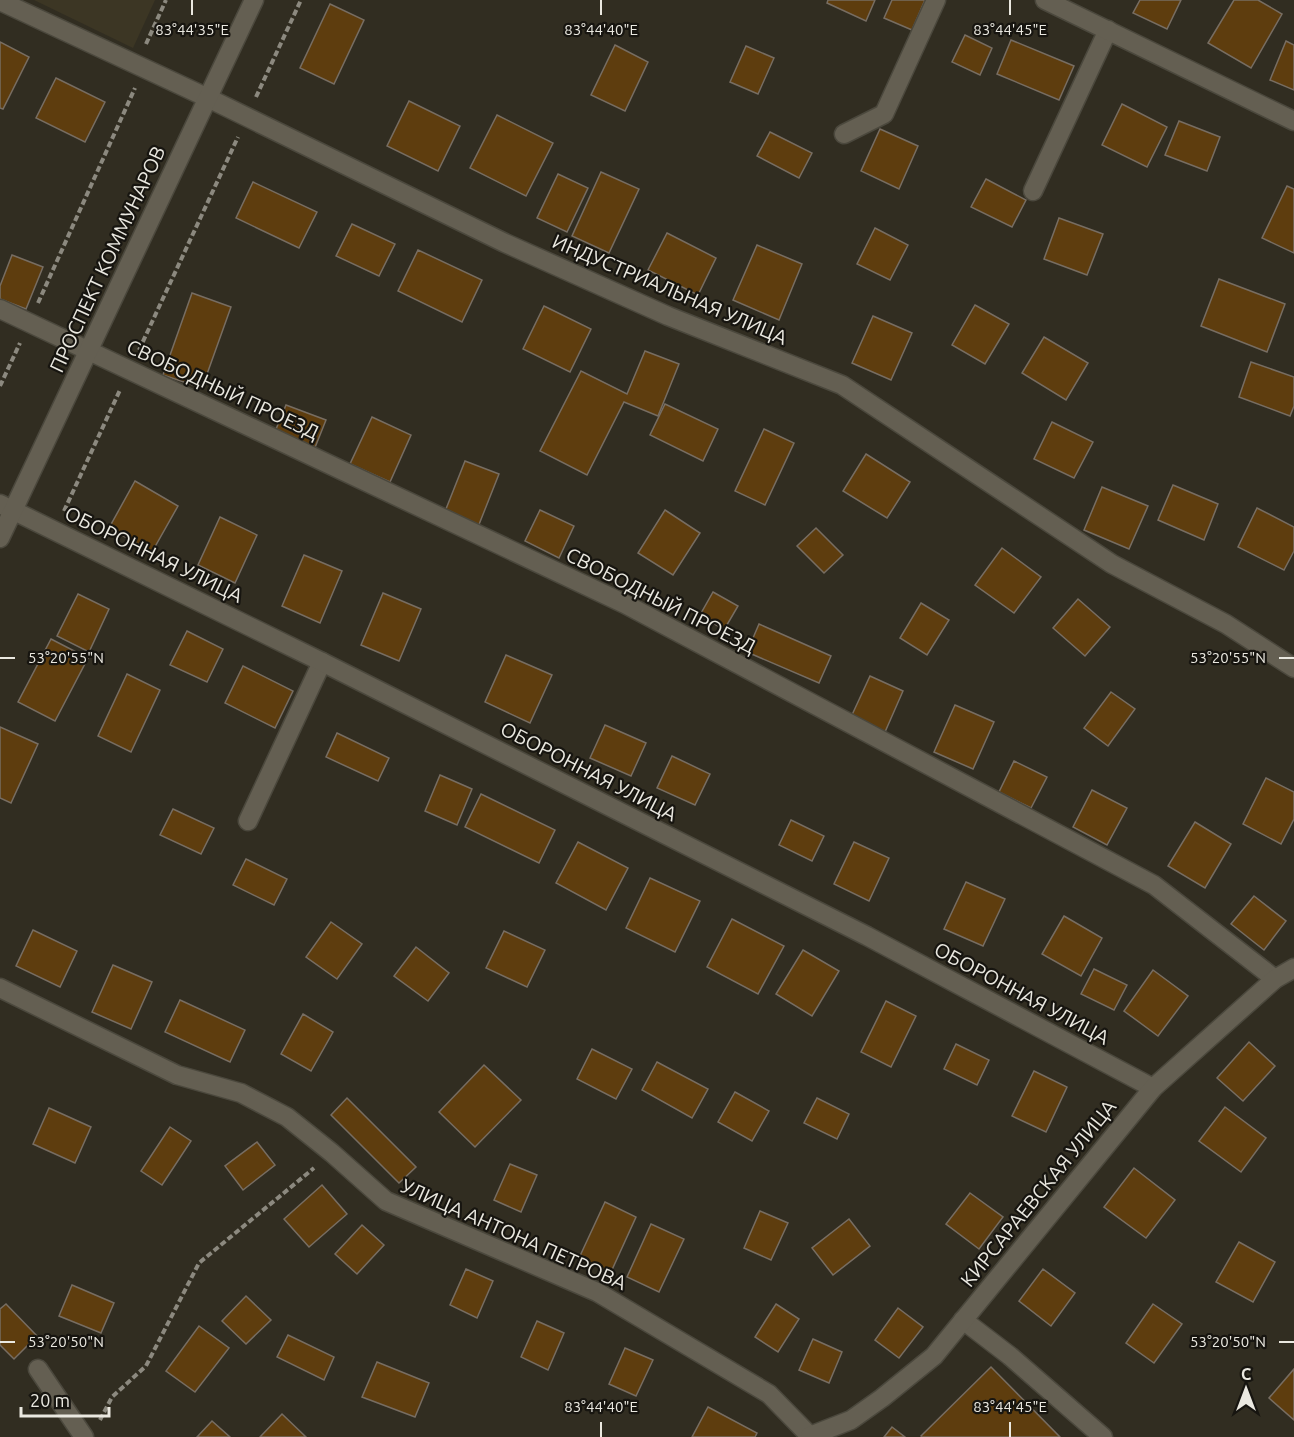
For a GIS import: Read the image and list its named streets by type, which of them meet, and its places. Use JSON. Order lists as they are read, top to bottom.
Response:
{
  "streets": {
    "street": [
      "ПРОСПЕКТ КОММУНАРОВ",
      "ИНДУСТРИАЛЬНАЯ УЛИЦА",
      "СВОБОДНЫЙ ПРОЕЗД",
      "ОБОРОННАЯ УЛИЦА",
      "КИРСАРАЕВСКАЯ УЛИЦА",
      "УЛИЦА АНТОНА ПЕТРОВА"
    ]
  },
  "crossings": [
    ["ПРОСПЕКТ КОММУНАРОВ", "ИНДУСТРИАЛЬНАЯ УЛИЦА"],
    ["ПРОСПЕКТ КОММУНАРОВ", "СВОБОДНЫЙ ПРОЕЗД"],
    ["ПРОСПЕКТ КОММУНАРОВ", "ОБОРОННАЯ УЛИЦА"],
    ["СВОБОДНЫЙ ПРОЕЗД", "КИРСАРАЕВСКАЯ УЛИЦА"],
    ["ОБОРОННАЯ УЛИЦА", "КИРСАРАЕВСКАЯ УЛИЦА"],
    ["КИРСАРАЕВСКАЯ УЛИЦА", "УЛИЦА АНТОНА ПЕТРОВА"]
  ],
  "scale_bar": "20 m",
  "north": "top",
  "coordinates": [
    "83°44'35\"E",
    "83°44'40\"E",
    "83°44'45\"E",
    "53°20'55\"N",
    "53°20'50\"N"
  ]
}
